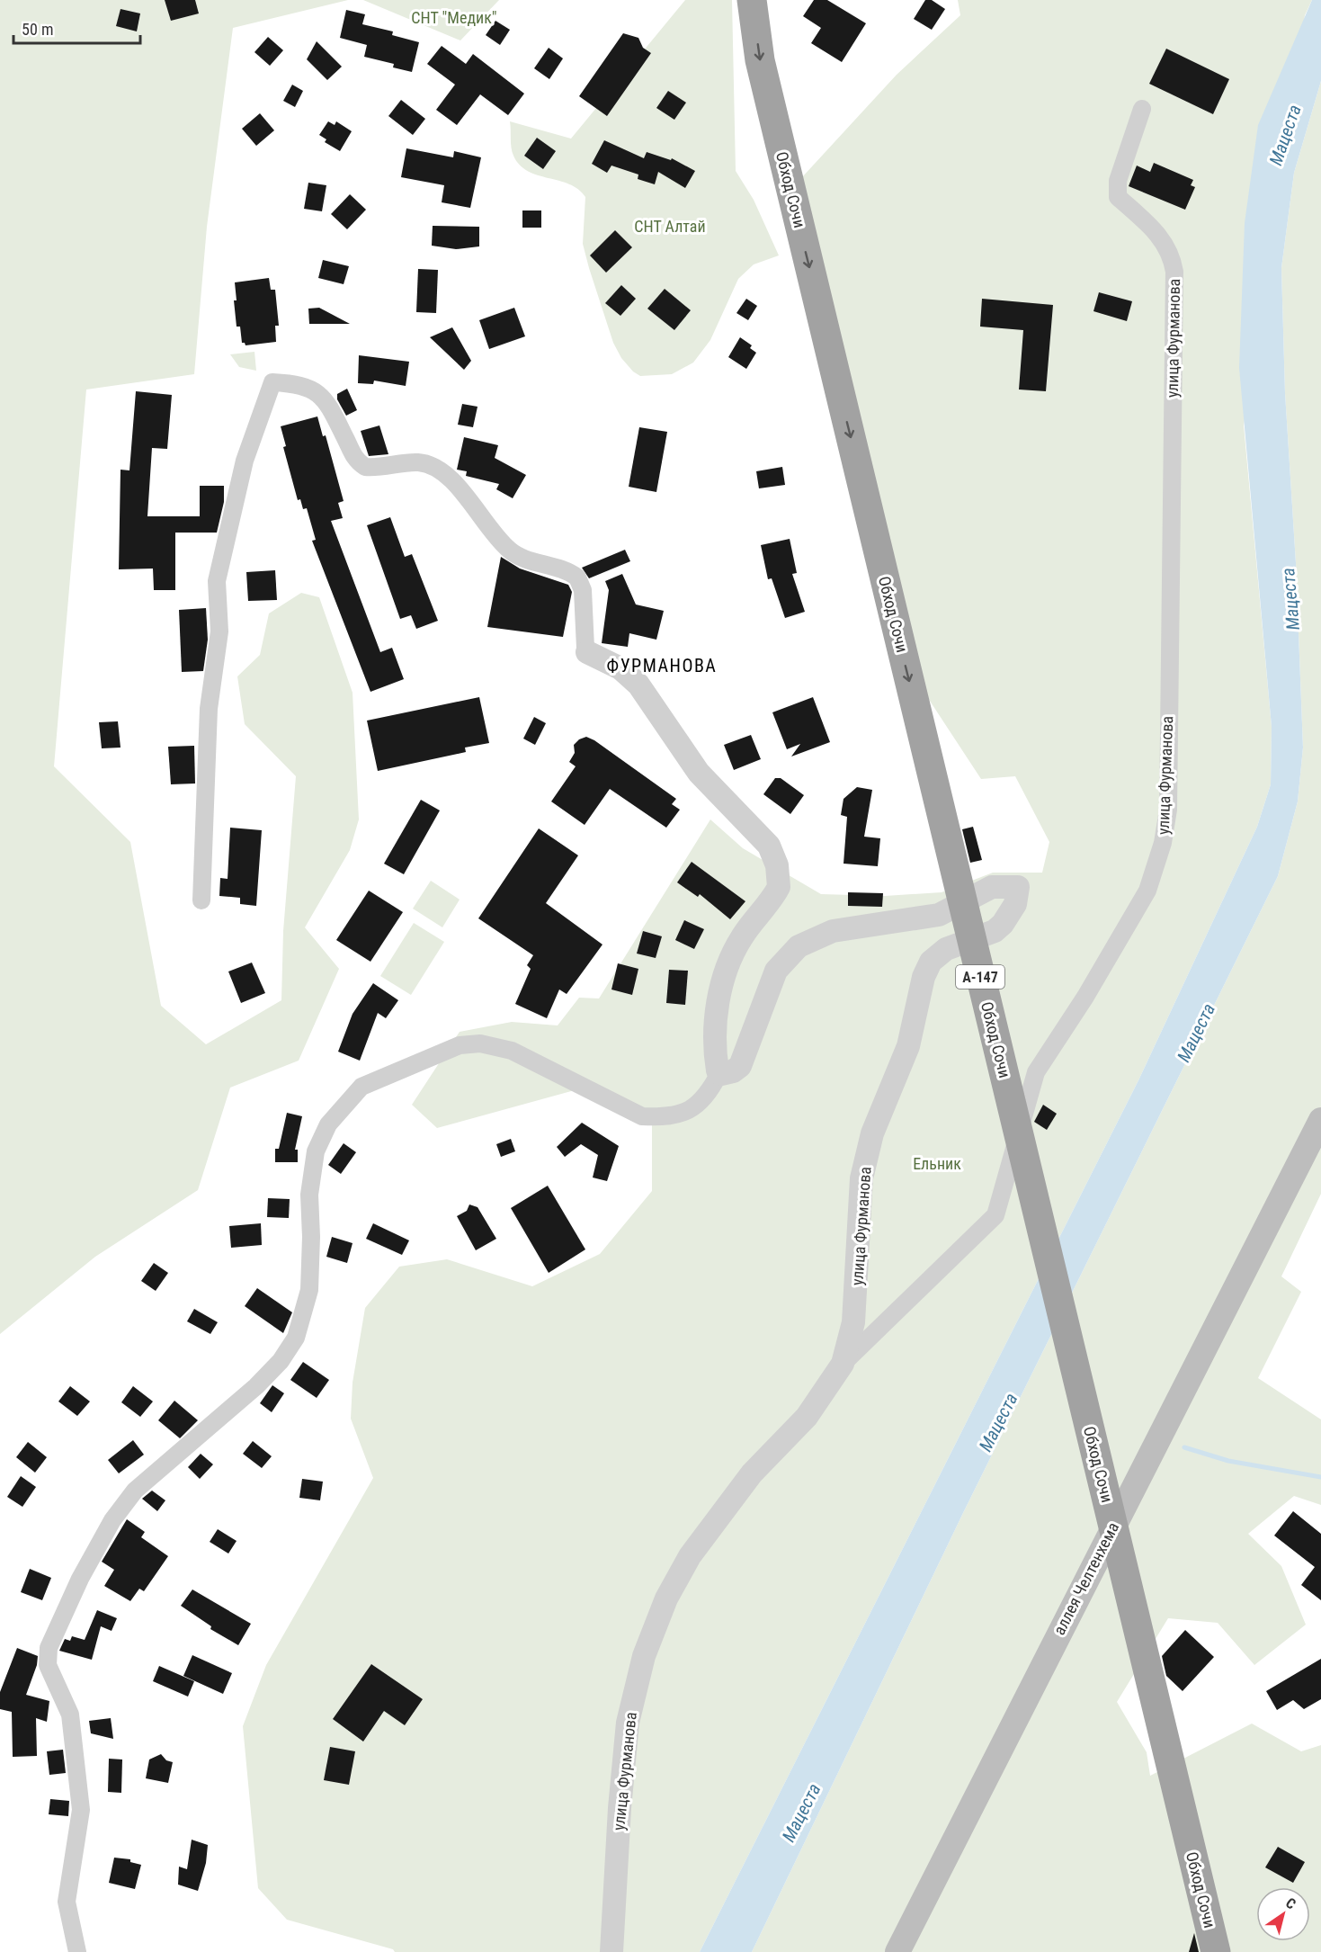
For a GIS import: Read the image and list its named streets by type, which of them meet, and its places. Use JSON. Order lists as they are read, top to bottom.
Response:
{
  "streets": {
    "highway": ["Обход Сочи", "А-147"],
    "main road": ["аллея Челтенхема"],
    "street": ["улица Фурманова"]
  },
  "one_way": ["Обход Сочи"],
  "districts": ["ФУРМАНОВА"],
  "water": ["Мацеста"],
  "parks": ["СНТ \"Медик\"", "СНТ Алтай", "Ельник"],
  "scale_bar": "50 m",
  "north": "top right"
}
